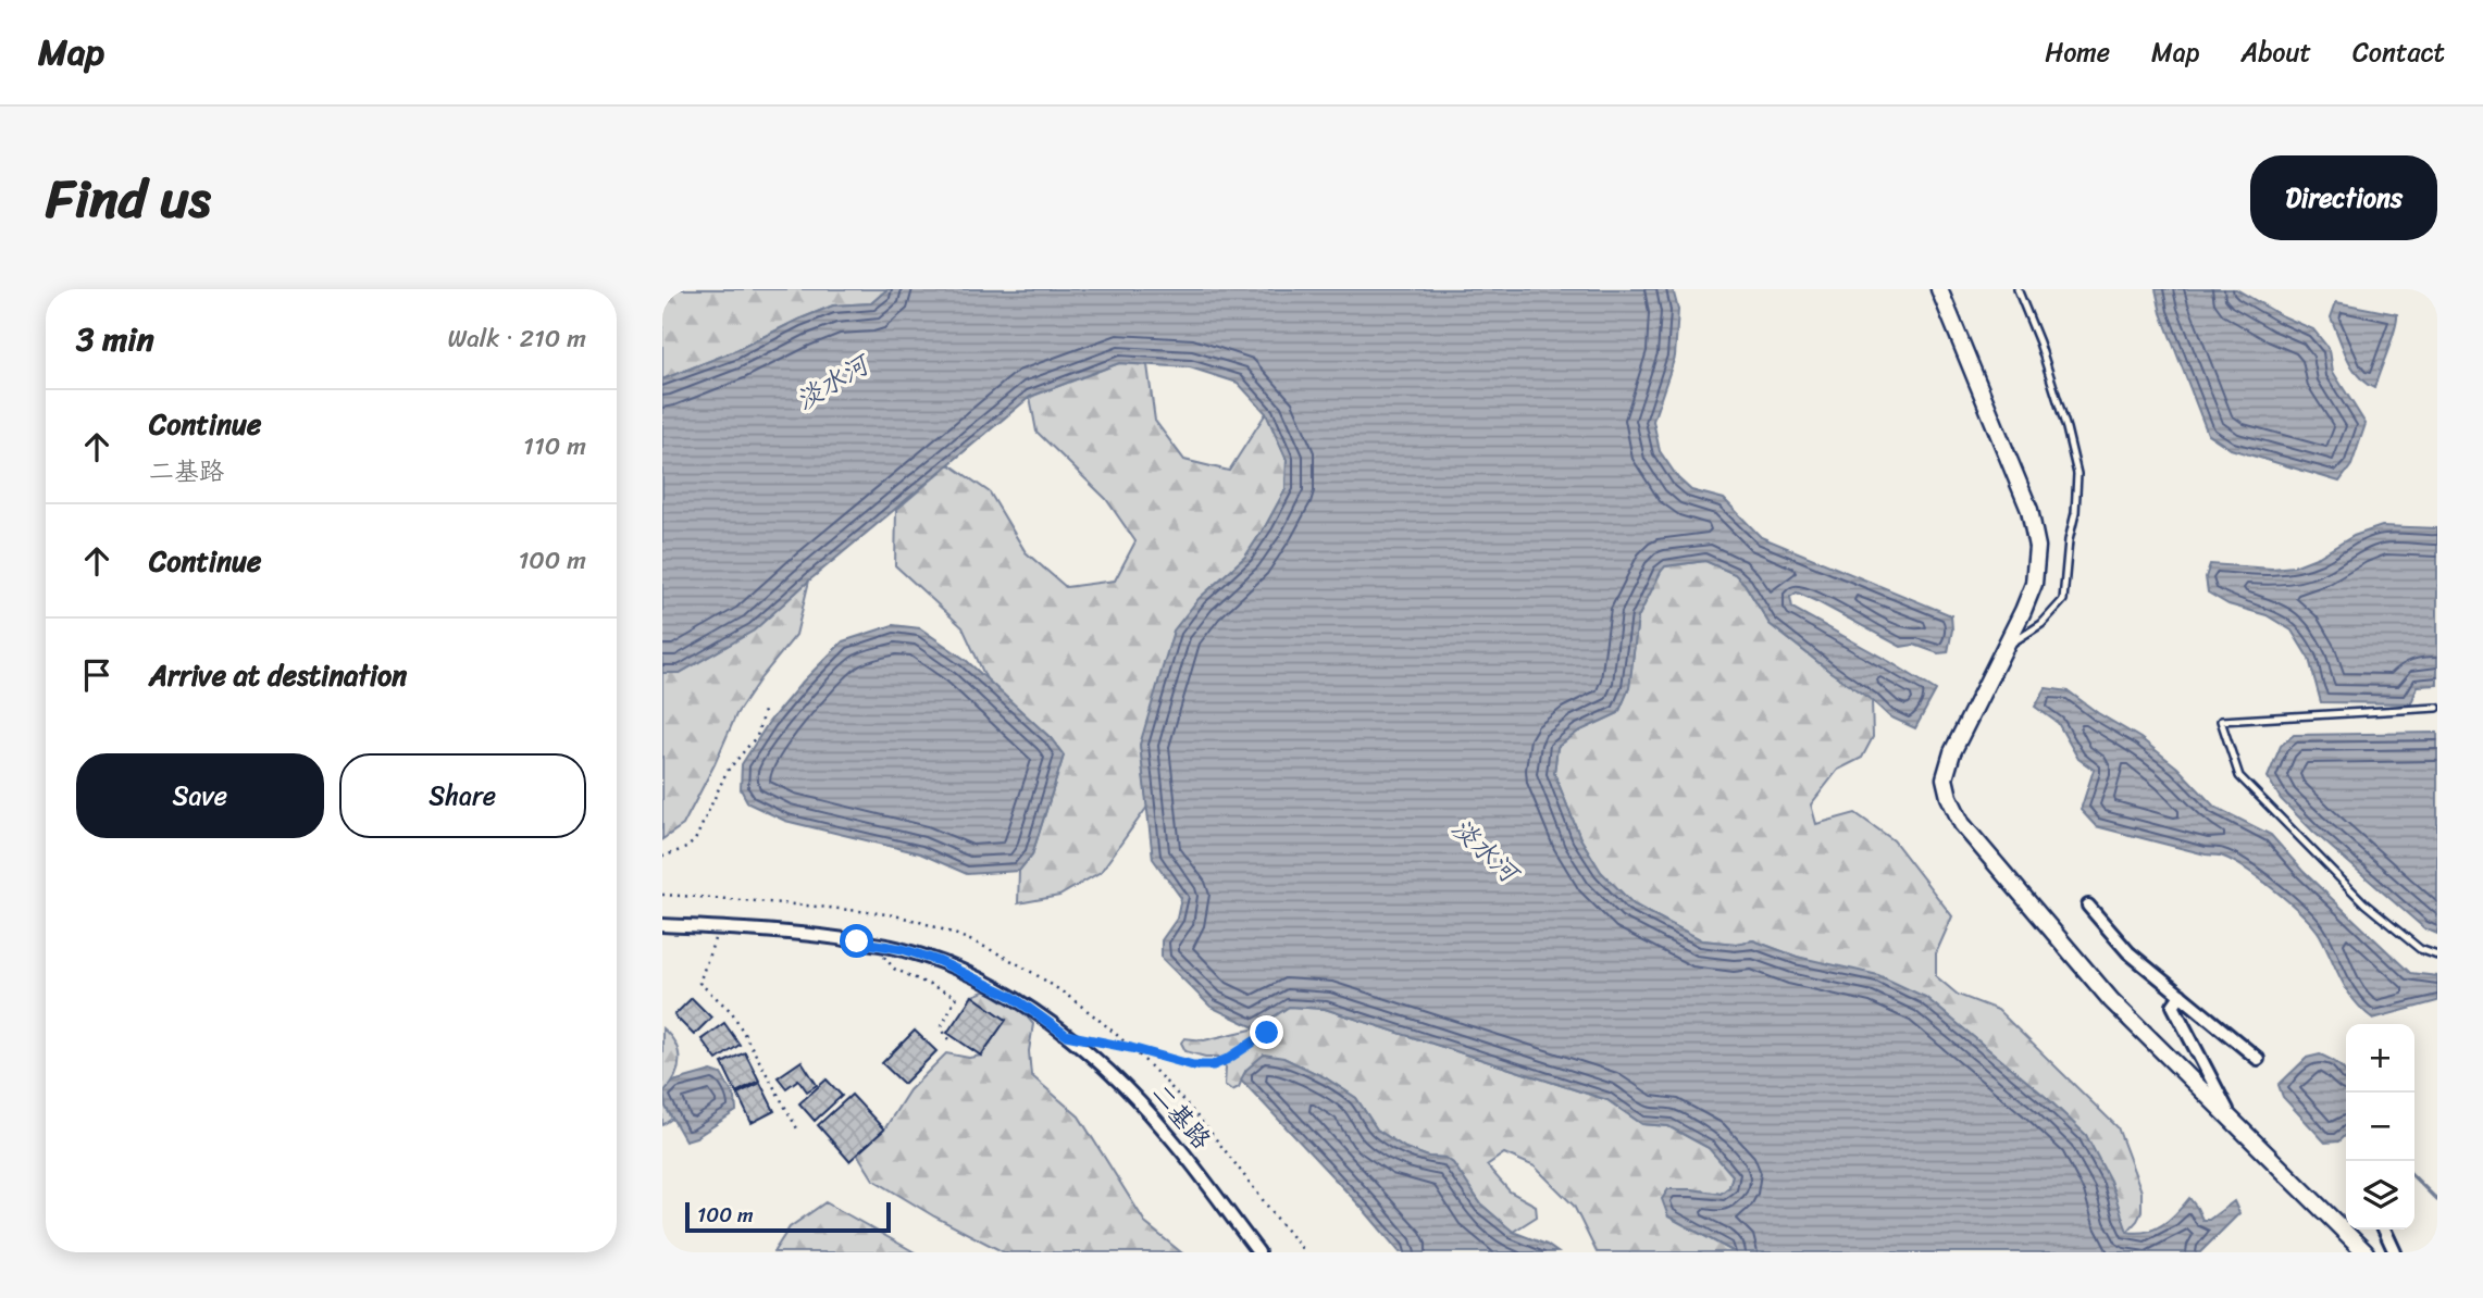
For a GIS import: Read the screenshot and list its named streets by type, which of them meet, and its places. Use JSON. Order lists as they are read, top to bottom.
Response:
{
  "streets": {
    "street": ["二基路"]
  },
  "water": ["淡水河"],
  "scale_bar": "100 m",
  "page": {
    "header": "Map",
    "nav": [
      "Home",
      "Map",
      "About",
      "Contact"
    ],
    "title": "Find us",
    "buttons": [
      "Directions",
      ["Save", "Share"]
    ],
    "heading": ["3 min", "Walk · 210 m"],
    "list": [
      ["Continue", "二基路", "110 m"],
      ["Continue", "100 m"],
      "Arrive at destination"
    ],
    "map_buttons": ["+", "−"],
    "scale": "100 m"
  }
}
